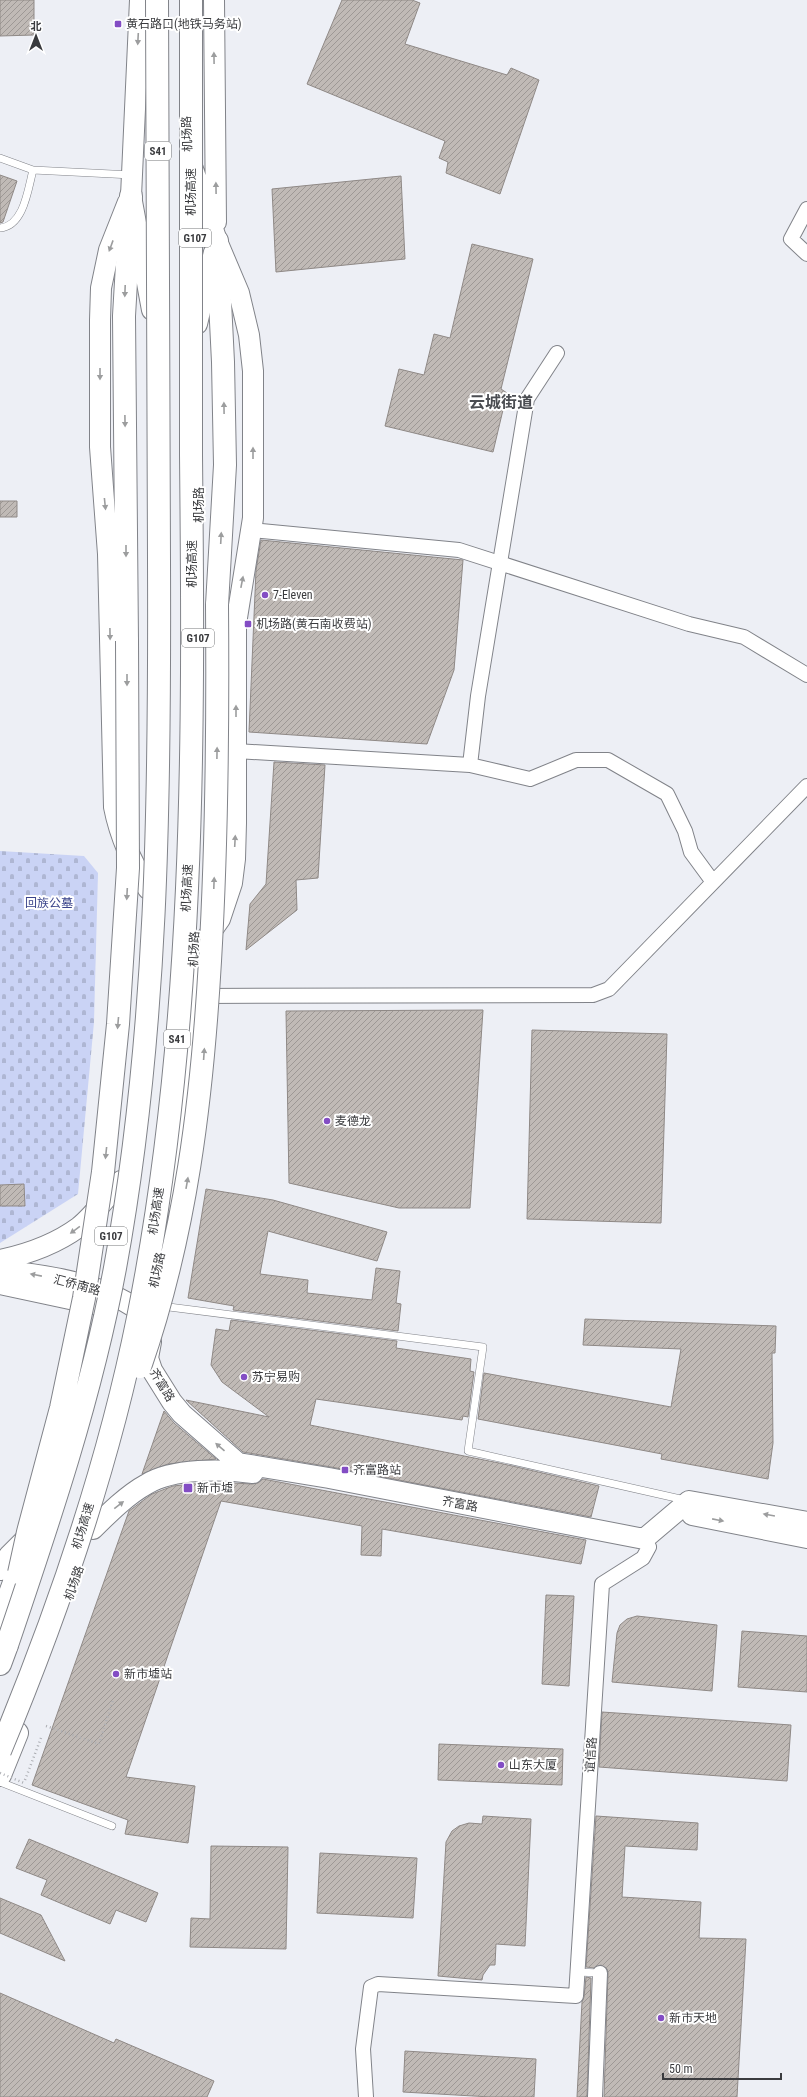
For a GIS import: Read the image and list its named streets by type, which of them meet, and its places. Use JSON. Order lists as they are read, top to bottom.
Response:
{
  "streets": {
    "highway": [
      "机场路",
      "S41",
      "机场高速",
      "G107"
    ],
    "main road": ["汇侨南路", "齐富路"],
    "street": ["谊信路"]
  },
  "crossings": [
    ["机场路", "汇侨南路"],
    ["机场路", "齐富路"],
    ["汇侨南路", "齐富路"],
    ["齐富路", "谊信路"]
  ],
  "districts": ["云城街道"],
  "parks": ["回族公墓"],
  "places": {
    "transit": [
      "黄石路口(地铁马务站)",
      "机场路(黄石南收费站)",
      "齐富路站",
      "新市墟"
    ],
    "other": [
      "7-Eleven",
      "麦德龙",
      "苏宁易购",
      "新市墟站",
      "山东大厦",
      "新市天地"
    ]
  },
  "scale_bar": "50 m",
  "north": "top"
}
